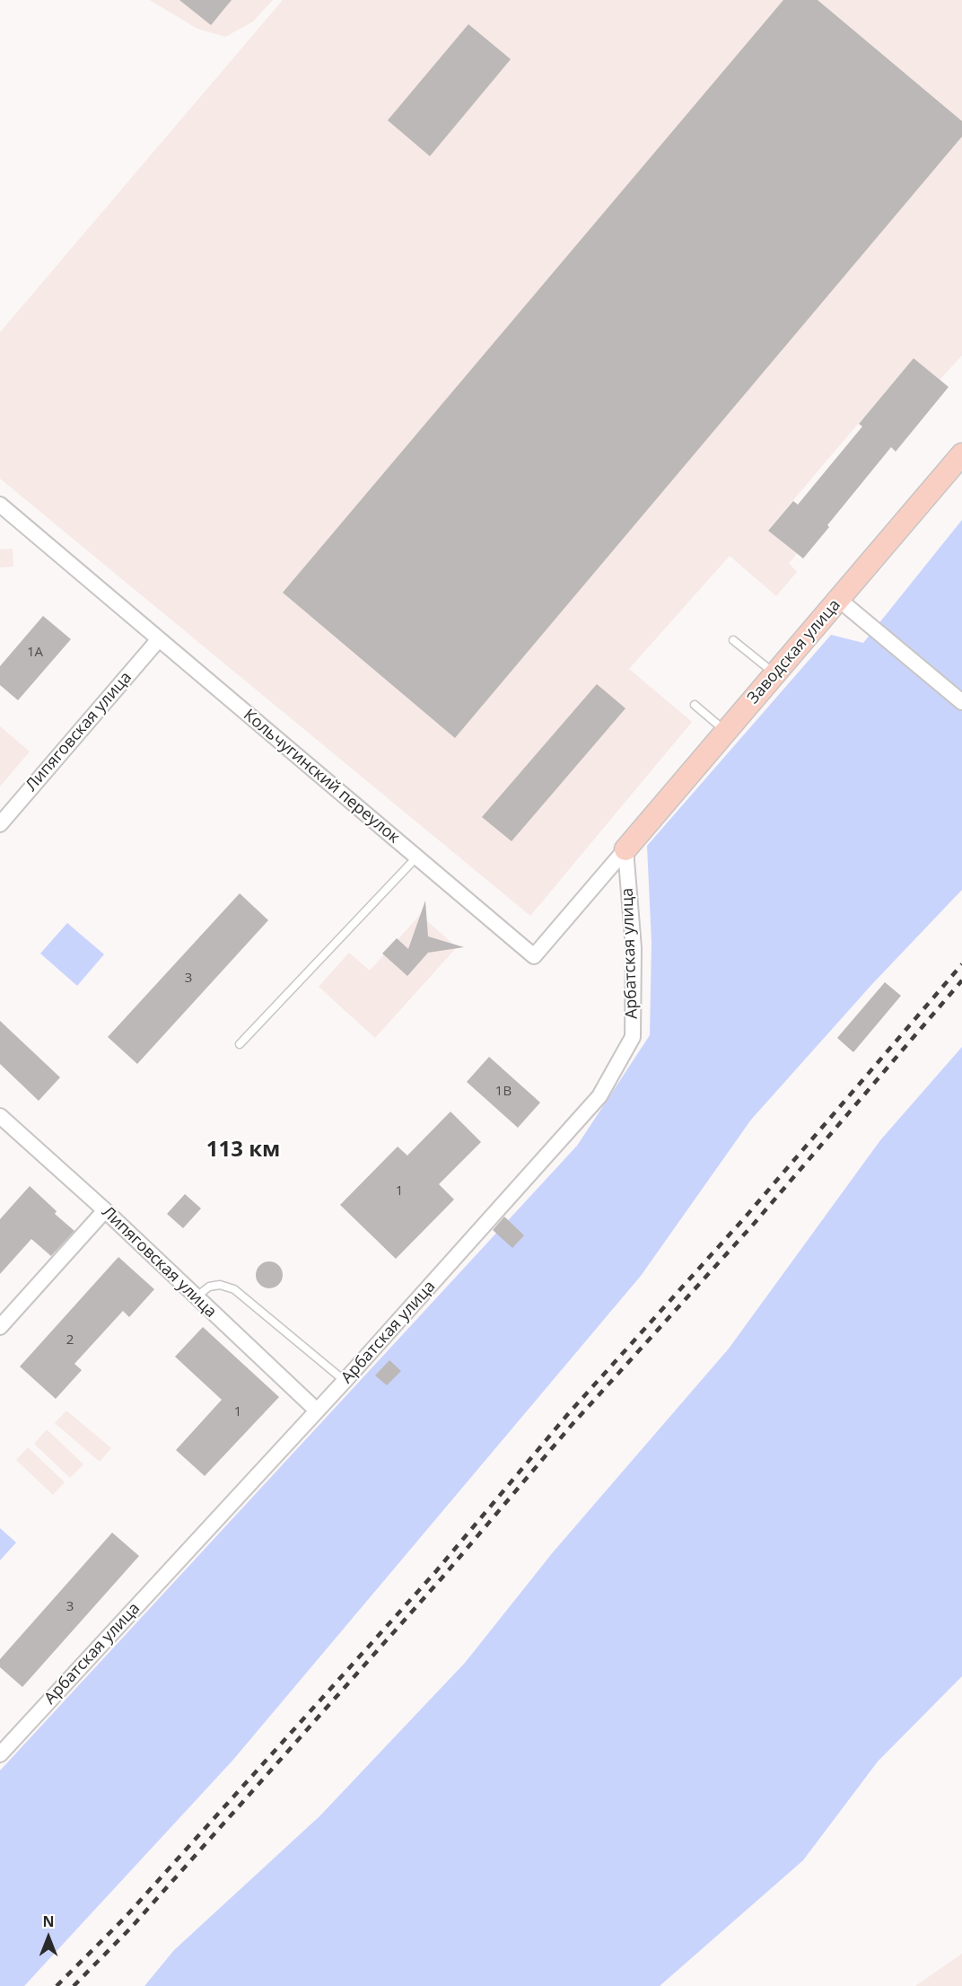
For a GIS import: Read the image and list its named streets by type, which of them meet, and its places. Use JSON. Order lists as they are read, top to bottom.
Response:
{
  "streets": {
    "street": [
      "Заводская улица",
      "Липяговская улица",
      "Кольчугинский переулок",
      "Арбатская улица"
    ]
  },
  "crossings": [
    ["Заводская улица", "Кольчугинский переулок"],
    ["Заводская улица", "Арбатская улица"],
    ["Липяговская улица", "Кольчугинский переулок"],
    ["Липяговская улица", "Арбатская улица"],
    ["Кольчугинский переулок", "Арбатская улица"]
  ],
  "districts": ["113 км"],
  "house_numbers": [
    "1А",
    "3",
    "1В",
    "1",
    "2",
    "1",
    "3"
  ],
  "north": "top"
}
